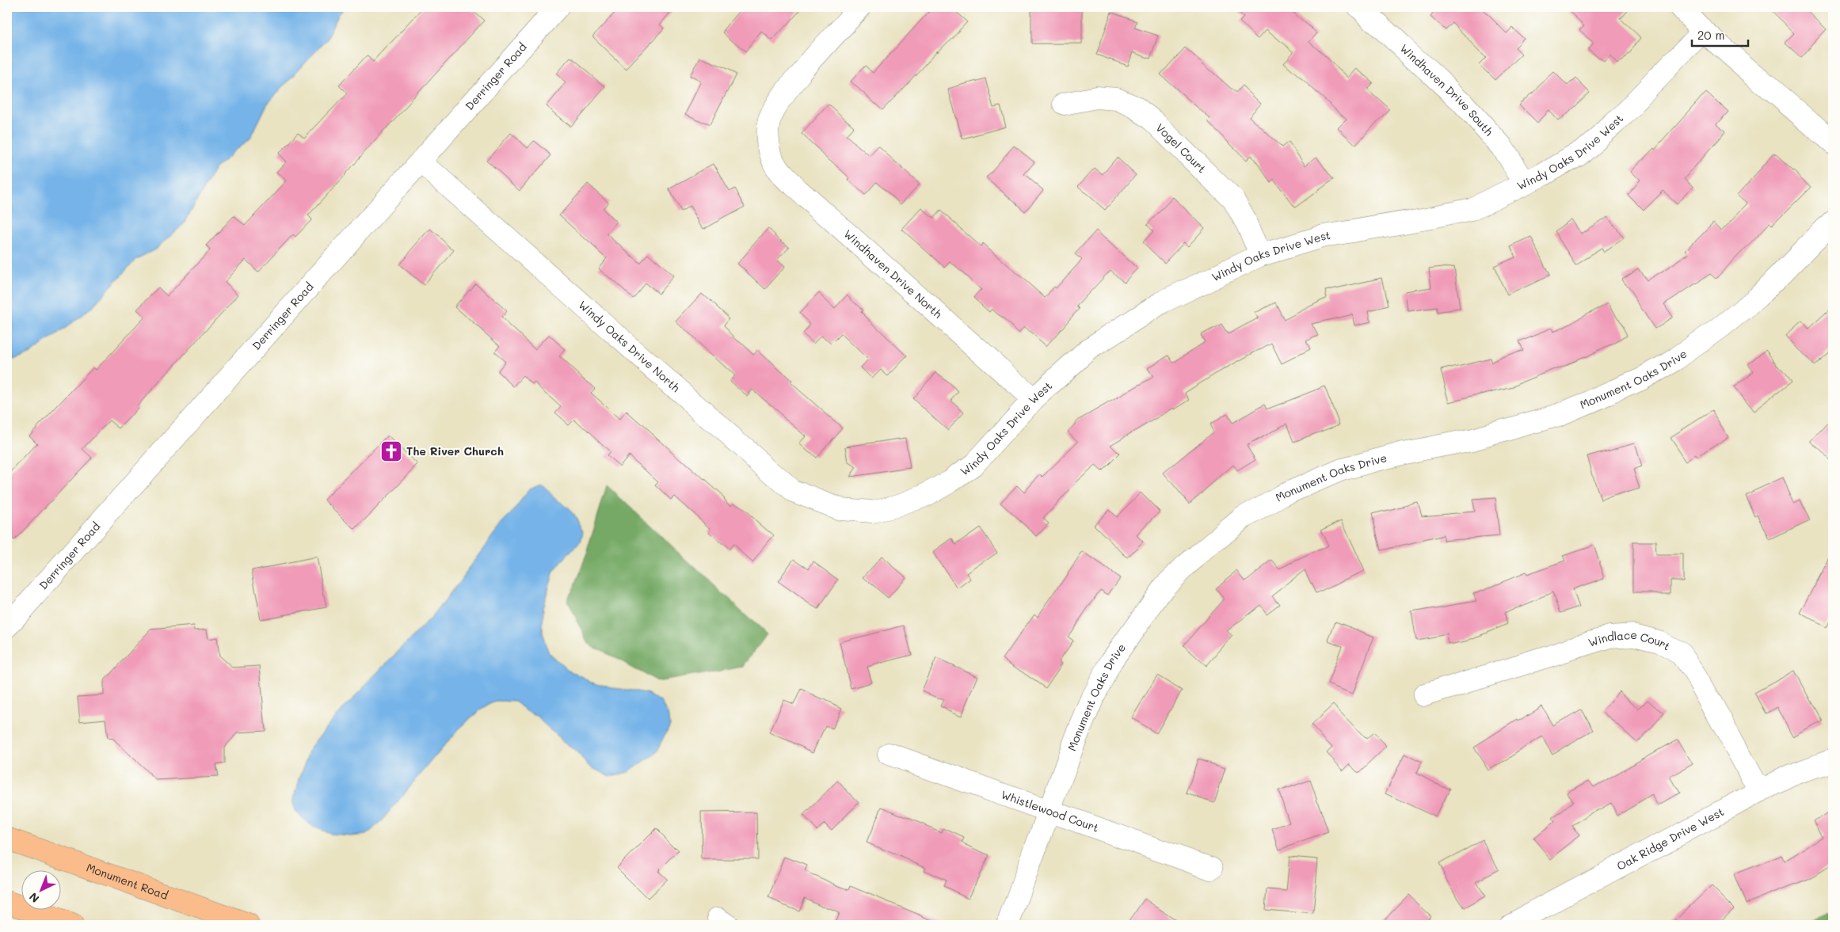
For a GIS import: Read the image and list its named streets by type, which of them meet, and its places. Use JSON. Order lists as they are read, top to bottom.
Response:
{
  "streets": {
    "main road": ["Monument Road"],
    "street": [
      "Derringer Road",
      "Windhaven Drive South",
      "Vogel Court",
      "Windy Oaks Drive West",
      "Windhaven Drive North",
      "Windy Oaks Drive North",
      "Monument Oaks Drive",
      "Windlace Court",
      "Whistlewood Court",
      "Oak Ridge Drive West"
    ]
  },
  "crossings": [
    ["Derringer Road", "Windy Oaks Drive North"],
    ["Windhaven Drive South", "Windy Oaks Drive West"],
    ["Vogel Court", "Windy Oaks Drive West"],
    ["Windy Oaks Drive West", "Windhaven Drive North"],
    ["Windy Oaks Drive West", "Windy Oaks Drive North"],
    ["Monument Oaks Drive", "Whistlewood Court"],
    ["Windlace Court", "Oak Ridge Drive West"]
  ],
  "places": {
    "church": ["The River Church"]
  },
  "scale_bar": "20 m",
  "north": "bottom left"
}
